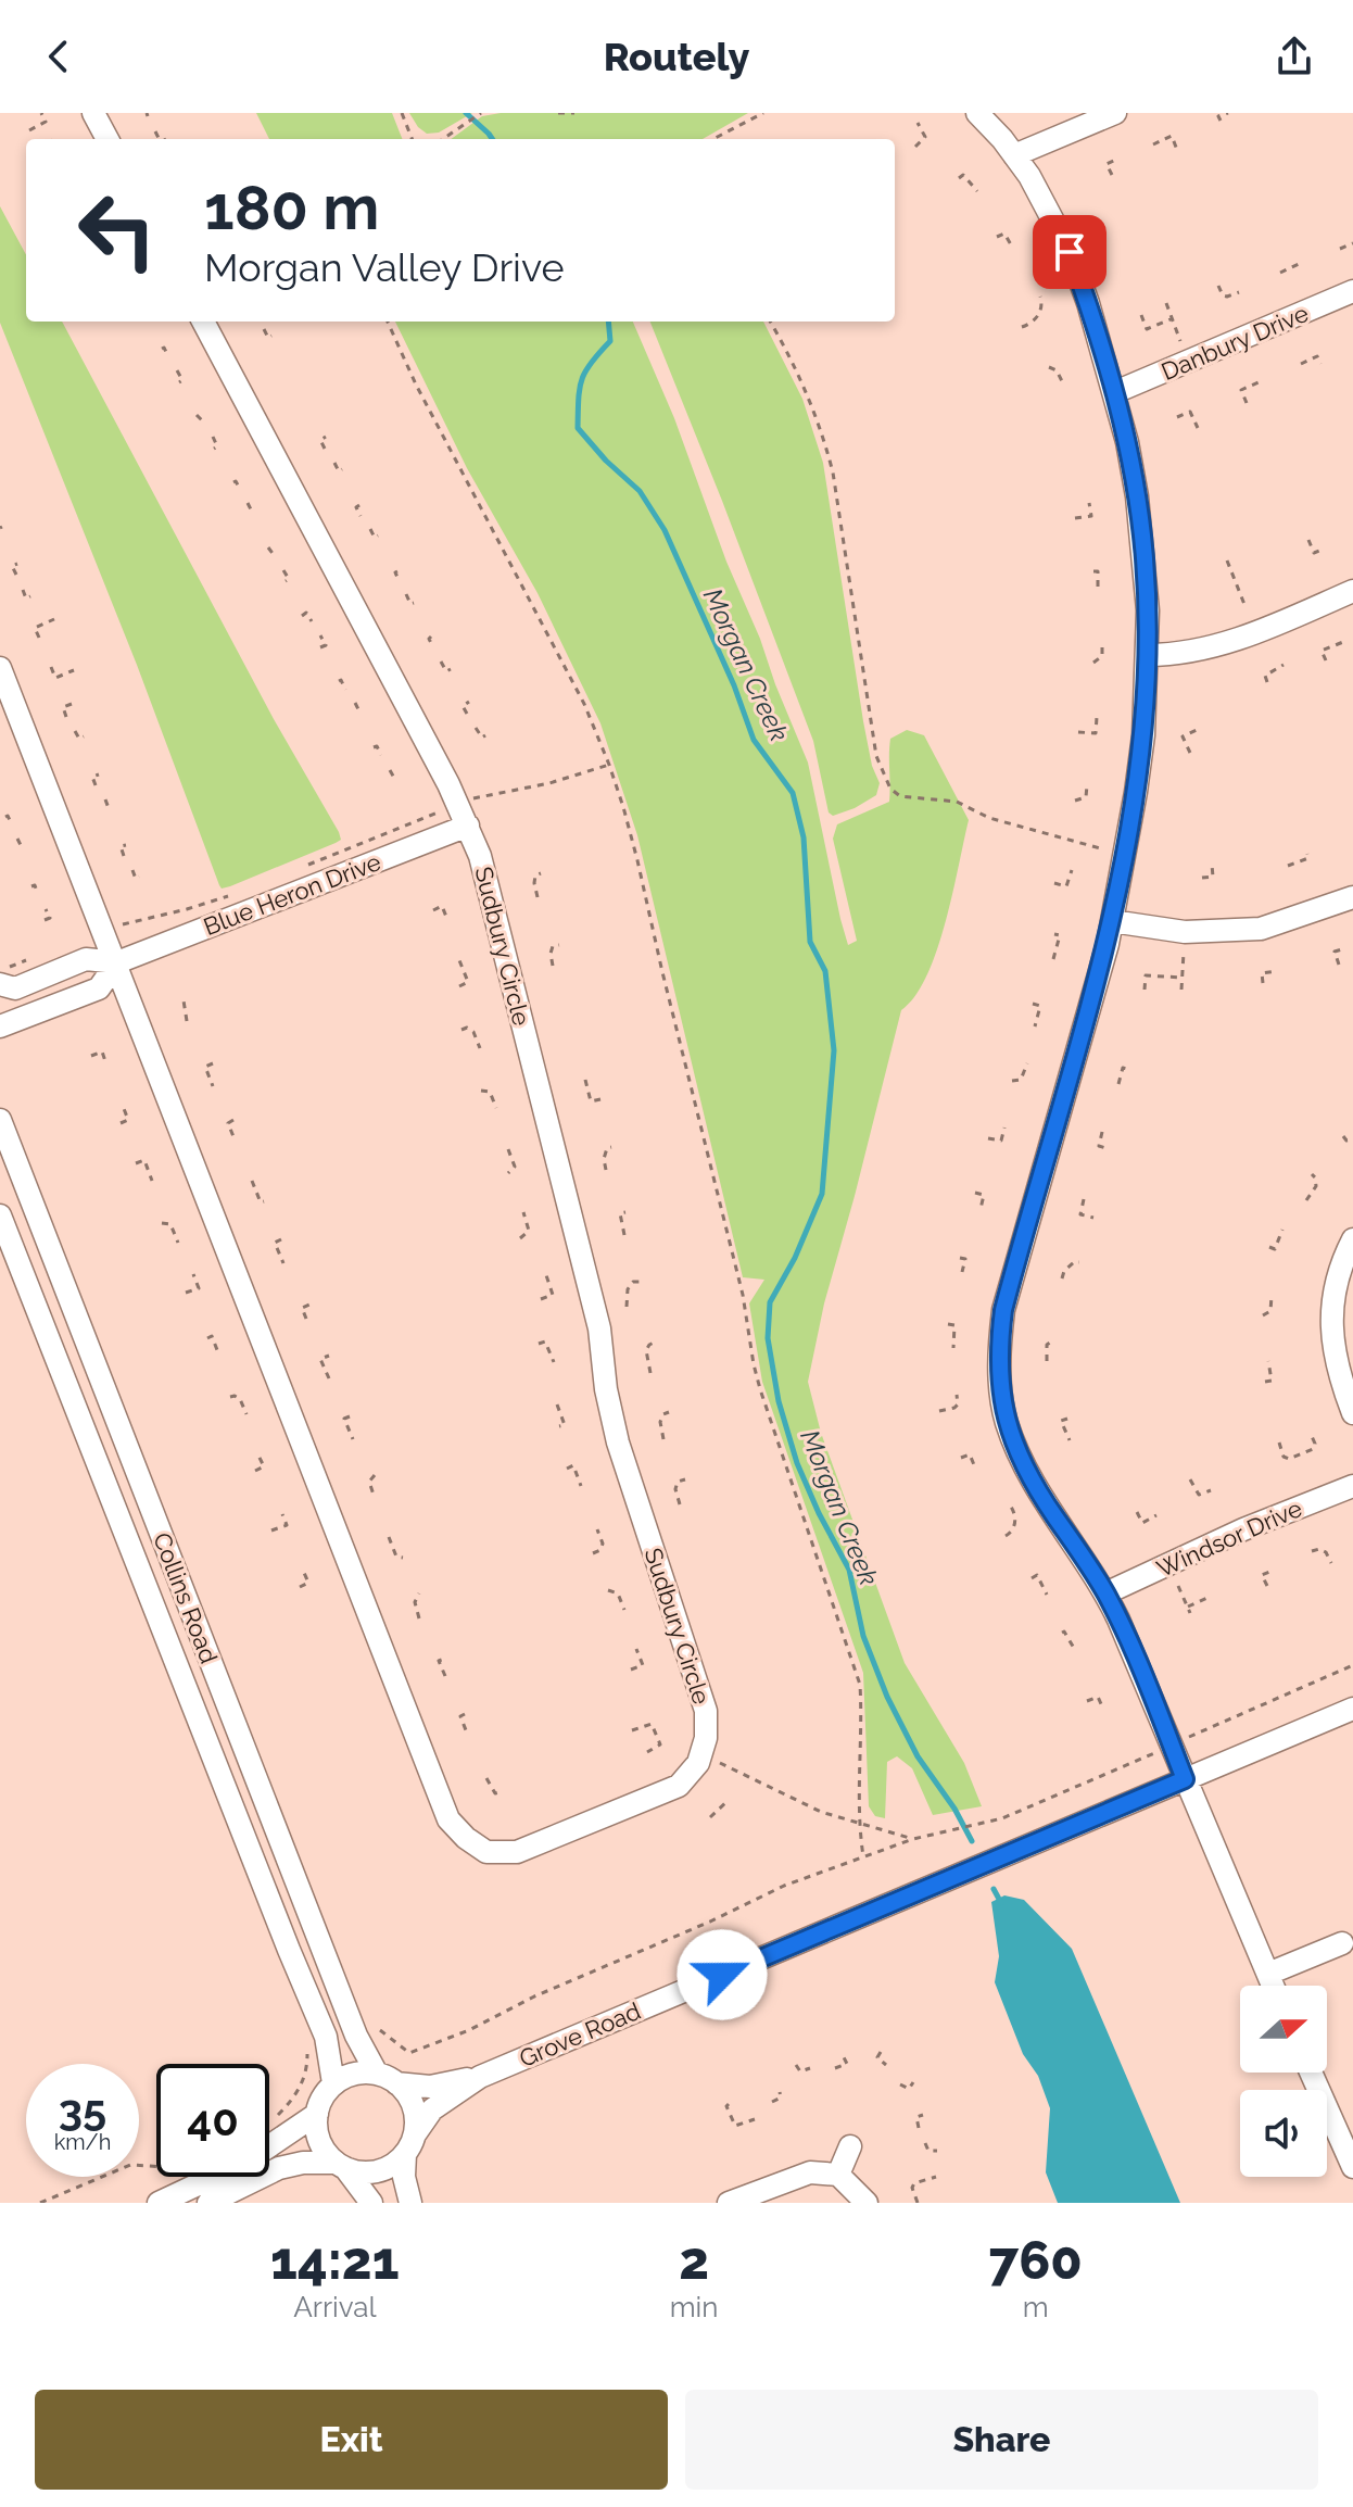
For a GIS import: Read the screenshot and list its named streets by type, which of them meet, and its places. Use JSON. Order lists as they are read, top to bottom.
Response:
{
  "streets": {
    "street": [
      "Danbury Drive",
      "Blue Heron Drive",
      "Sudbury Circle",
      "Windsor Drive",
      "Collins Road",
      "Grove Road"
    ]
  },
  "crossings": [
    ["Blue Heron Drive", "Sudbury Circle"],
    ["Collins Road", "Grove Road"]
  ],
  "water": ["Morgan Creek"],
  "north": "right",
  "page": {
    "header": "Routely",
    "turn": ["180 m", "Morgan Valley Drive"],
    "speed": "35 km/h",
    "limit": "40",
    "eta": [
      "14:21",
      "Arrival",
      "2",
      "min",
      "760",
      "m"
    ],
    "buttons": ["Exit", "Share"]
  }
}
